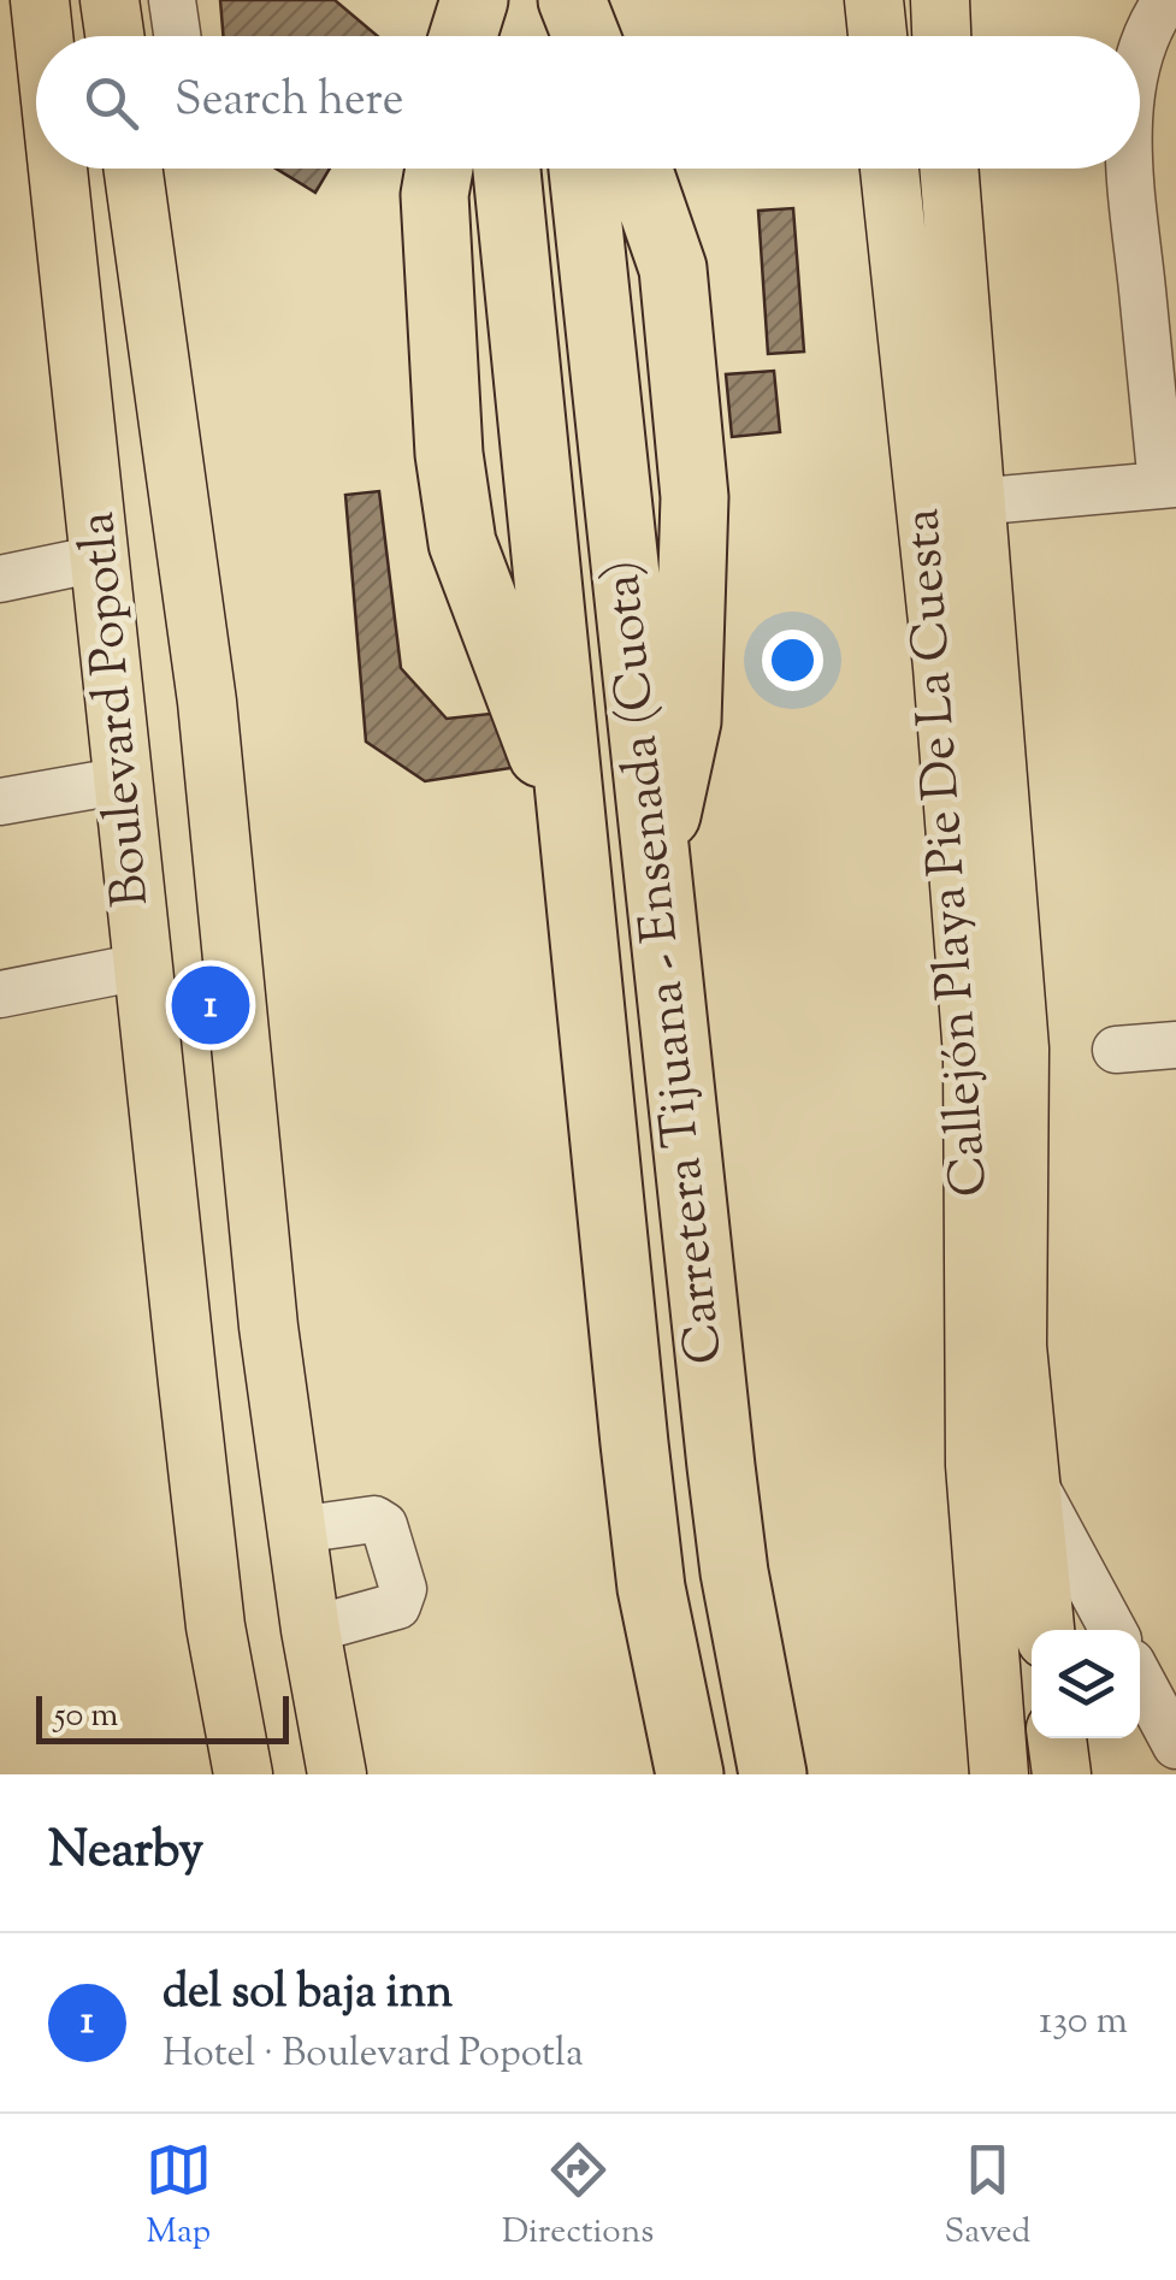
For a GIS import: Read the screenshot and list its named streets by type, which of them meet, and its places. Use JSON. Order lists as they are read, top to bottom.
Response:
{
  "streets": {
    "highway": ["Carretera Tijuana - Ensenada (Cuota)"],
    "main road": ["Boulevard Popotla", "Callejón Playa Pie De La Cuesta"]
  },
  "scale_bar": "50 m",
  "page": {
    "search": "Search here",
    "pins": "1",
    "scale": "50 m",
    "heading": "Nearby",
    "list": [
      {
        "mark": "1",
        "name": "del sol baja inn",
        "note": "Hotel · Boulevard Popotla",
        "value": "130 m"
      }
    ],
    "nav": ["Map", "Directions", "Saved"]
  }
}
